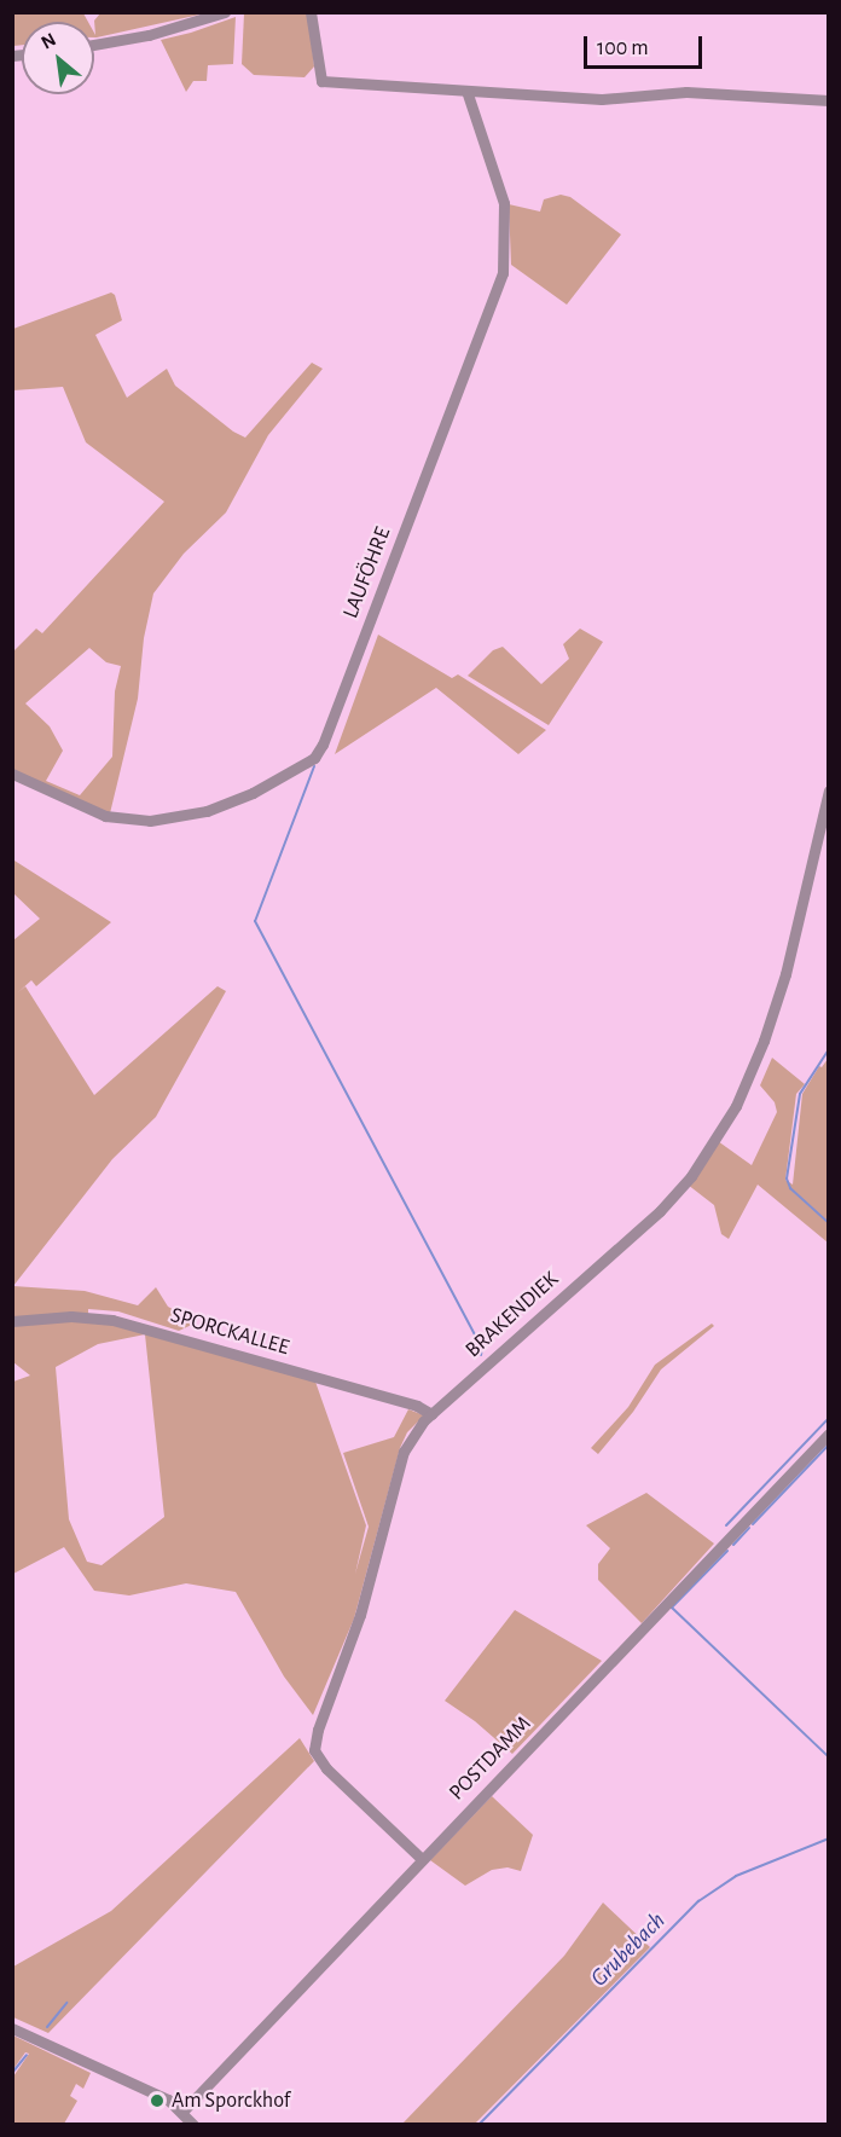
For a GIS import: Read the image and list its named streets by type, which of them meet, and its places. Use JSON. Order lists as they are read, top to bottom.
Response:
{
  "streets": {
    "street": [
      "LAUFÖHRE",
      "BRAKENDIEK",
      "SPORCKALLEE",
      "POSTDAMM"
    ]
  },
  "crossings": [
    ["BRAKENDIEK", "SPORCKALLEE"],
    ["BRAKENDIEK", "POSTDAMM"]
  ],
  "water": ["Grubebach"],
  "places": ["Am Sporckhof"],
  "scale_bar": "100 m",
  "north": "top left"
}
